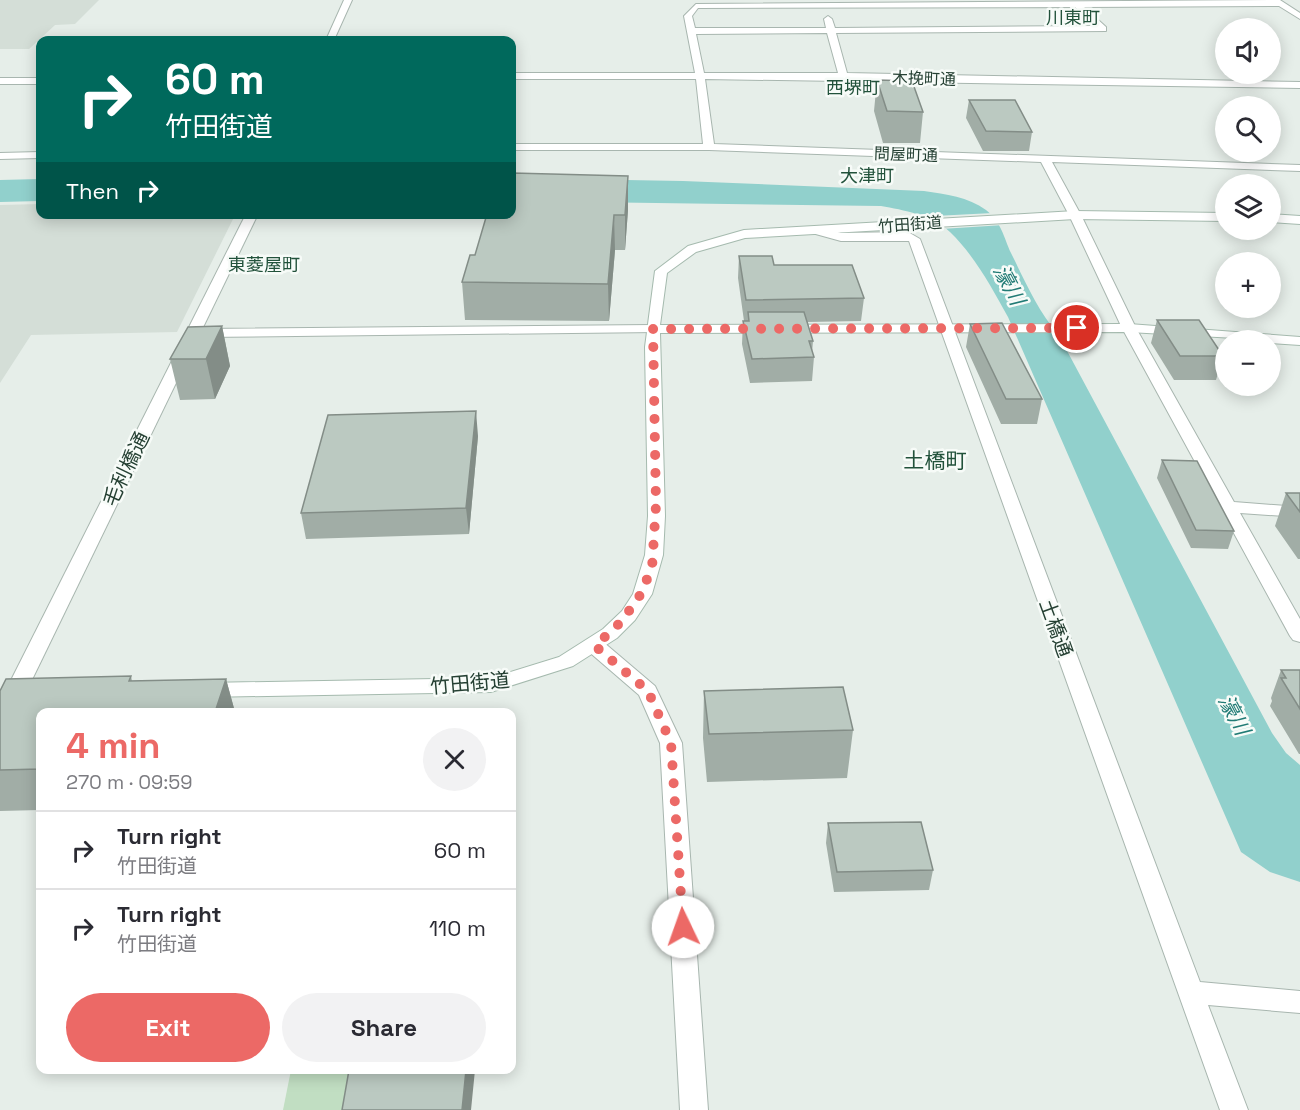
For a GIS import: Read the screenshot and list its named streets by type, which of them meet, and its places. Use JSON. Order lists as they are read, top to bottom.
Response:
{
  "streets": {
    "street": [
      "木挽町通",
      "問屋町通",
      "竹田街道",
      "毛利橋通",
      "土橋通"
    ]
  },
  "crossings": [
    ["竹田街道", "土橋通"]
  ],
  "districts": [
    "川東町",
    "西堺町",
    "大津町",
    "東菱屋町",
    "土橋町"
  ],
  "water": ["濠川"],
  "page": {
    "map_buttons": ["+", "−"],
    "turn": ["60 m", "竹田街道"],
    "then": "Then",
    "heading": ["4 min", "270 m · 09:59"],
    "list": [
      {
        "name": "Turn right",
        "note": "竹田街道",
        "value": "60 m"
      },
      {
        "name": "Turn right",
        "note": "竹田街道",
        "value": "110 m"
      }
    ],
    "buttons": ["Exit", "Share"]
  }
}
